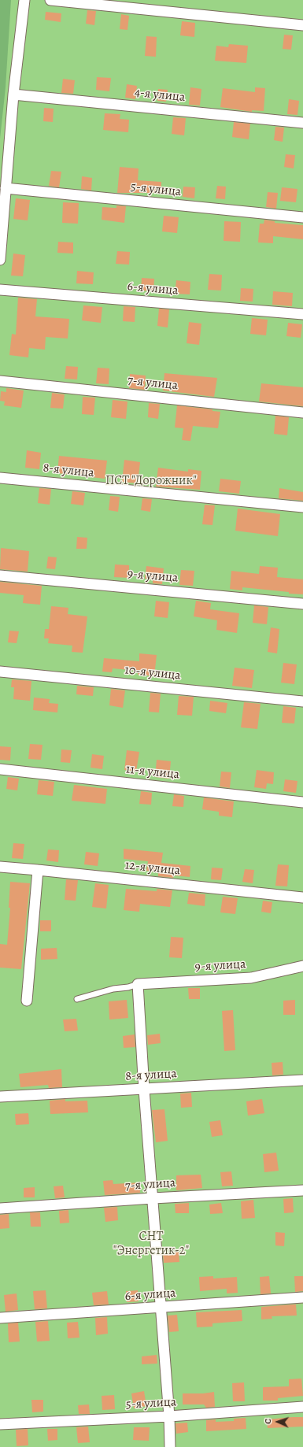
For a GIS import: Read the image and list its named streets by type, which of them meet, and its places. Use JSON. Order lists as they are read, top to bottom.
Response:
{
  "streets": {
    "street": [
      "4-я улица",
      "5-я улица",
      "6-я улица",
      "7-я улица",
      "8-я улица",
      "9-я улица",
      "10-я улица",
      "11-я улица",
      "12-я улица"
    ]
  },
  "parks": ["ПСТ \"Дорожник\"", "СHТ \"Энергетик-2\""],
  "north": "left"
}
